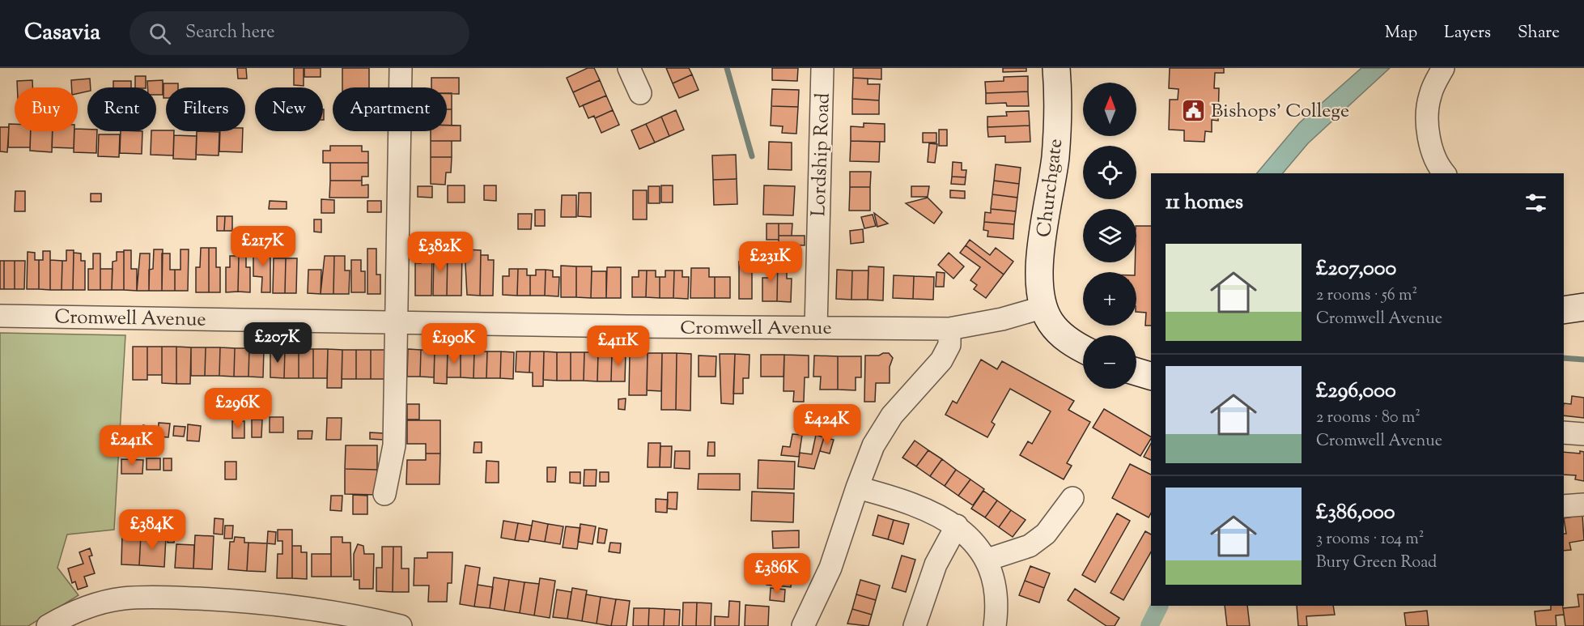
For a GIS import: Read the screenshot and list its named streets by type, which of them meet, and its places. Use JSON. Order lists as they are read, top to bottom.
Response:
{
  "streets": {
    "street": ["Lordship Road", "Churchgate", "Cromwell Avenue"]
  },
  "crossings": [
    ["Lordship Road", "Cromwell Avenue"],
    ["Churchgate", "Cromwell Avenue"]
  ],
  "places": {
    "public building": ["Bishops' College"]
  },
  "north": "top",
  "page": {
    "header": "Casavia",
    "search": "Search here",
    "nav": ["Map", "Layers", "Share"],
    "map_buttons": ["+", "−"],
    "chip": [
      "Buy",
      "Rent",
      "Filters",
      "New",
      "Apartment"
    ],
    "heading": "11 homes",
    "price": [
      "£217K",
      "£382K",
      "£231K",
      "£207K",
      "£190K",
      "£411K",
      "£296K",
      "£424K",
      "£241K",
      "£384K",
      "£386K"
    ],
    "list": [
      {
        "name": "£207,000",
        "note": "2 rooms · 56 m² · Cromwell Avenue"
      },
      {
        "name": "£296,000",
        "note": "2 rooms · 80 m² · Cromwell Avenue"
      },
      {
        "name": "£386,000",
        "note": "3 rooms · 104 m² · Bury Green Road"
      }
    ]
  }
}
